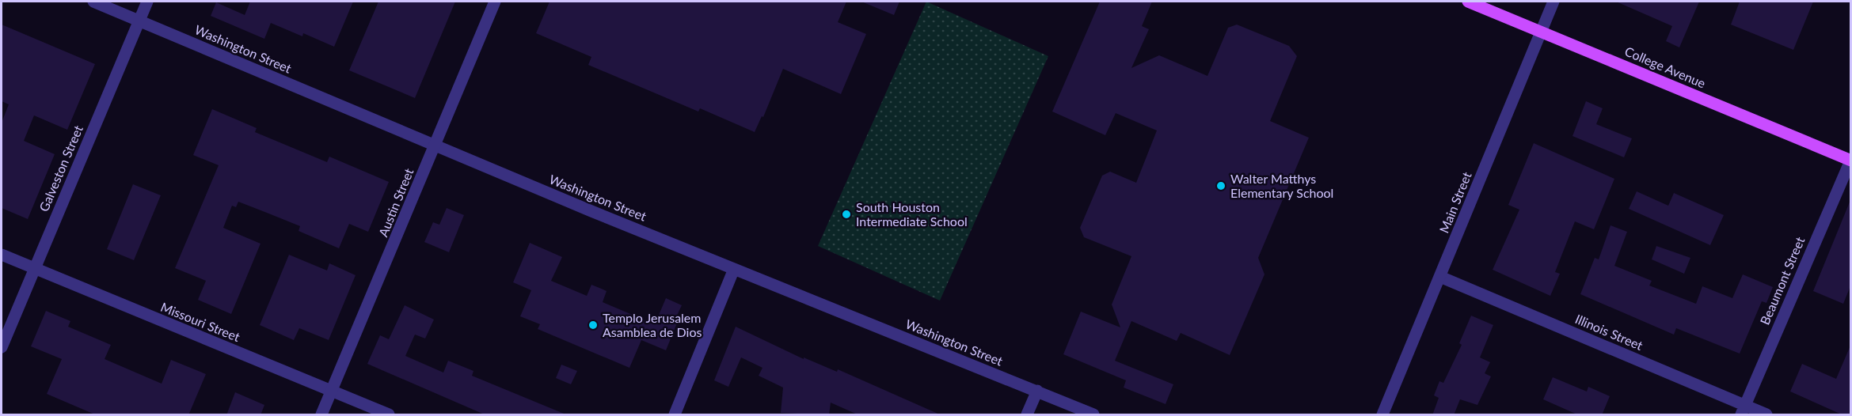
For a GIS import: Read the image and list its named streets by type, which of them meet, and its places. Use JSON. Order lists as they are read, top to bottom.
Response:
{
  "streets": {
    "main road": ["College Avenue"],
    "street": [
      "Washington Street",
      "Galveston Street",
      "Austin Street",
      "Main Street",
      "Beaumont Street",
      "Missouri Street",
      "Illinois Street"
    ]
  },
  "crossings": [
    ["Washington Street", "Galveston Street"],
    ["Washington Street", "Austin Street"],
    ["College Avenue", "Main Street"],
    ["College Avenue", "Beaumont Street"],
    ["Galveston Street", "Missouri Street"],
    ["Austin Street", "Missouri Street"],
    ["Main Street", "Illinois Street"],
    ["Beaumont Street", "Illinois Street"]
  ],
  "places": ["Walter Matthys Elementary School", "South Houston Intermediate School", "Templo Jerusalem Asamblea de Dios"]
}
